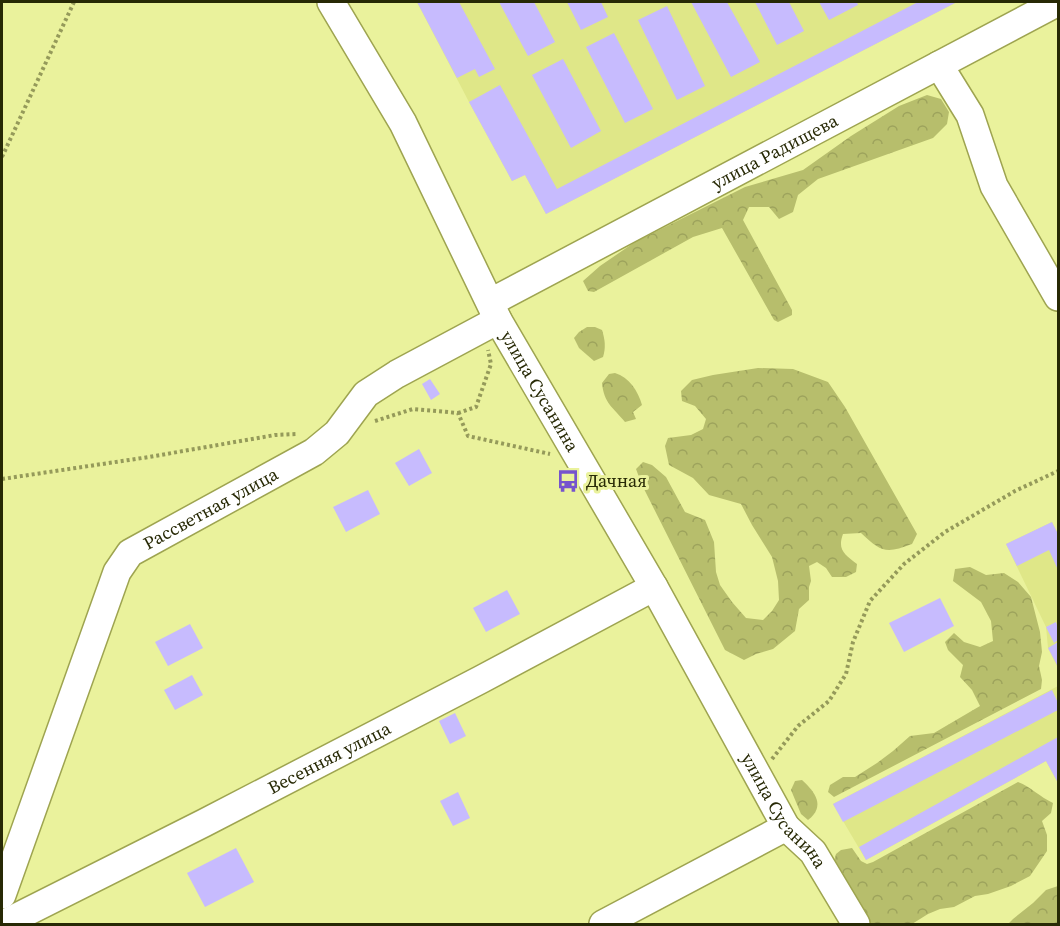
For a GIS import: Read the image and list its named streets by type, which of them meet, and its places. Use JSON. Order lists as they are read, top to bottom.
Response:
{
  "streets": {
    "street": [
      "улица Радищева",
      "улица Сусанина",
      "Рассветная улица",
      "Весенняя улица"
    ]
  },
  "crossings": [
    ["улица Радищева", "улица Сусанина"],
    ["улица Радищева", "Рассветная улица"],
    ["улица Сусанина", "Рассветная улица"],
    ["улица Сусанина", "Весенняя улица"]
  ],
  "places": {
    "bus stop": ["Дачная"]
  }
}
